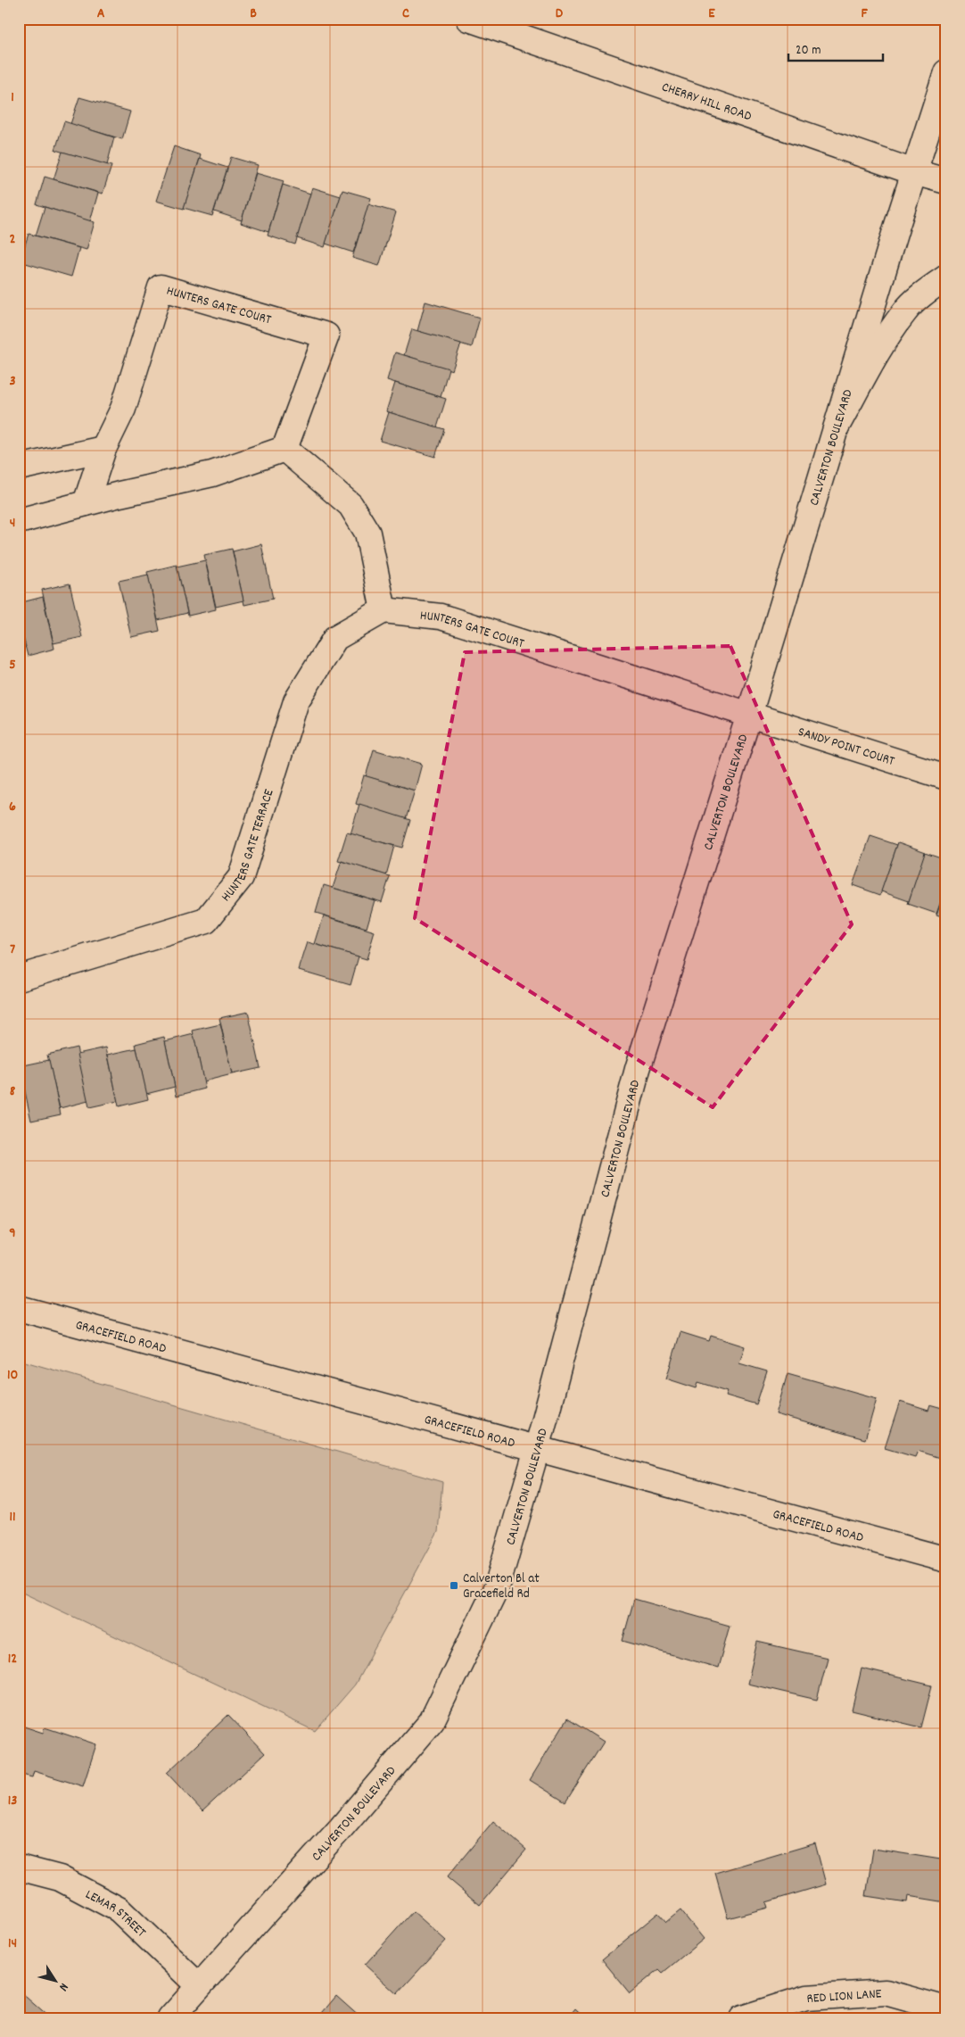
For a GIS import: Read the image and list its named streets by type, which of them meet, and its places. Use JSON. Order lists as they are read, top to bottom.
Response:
{
  "streets": {
    "street": [
      "CHERRY HILL ROAD",
      "HUNTERS GATE COURT",
      "CALVERTON BOULEVARD",
      "SANDY POINT COURT",
      "HUNTERS GATE TERRACE",
      "GRACEFIELD ROAD",
      "LEMAR STREET",
      "RED LION LANE"
    ]
  },
  "crossings": [
    ["CHERRY HILL ROAD", "CALVERTON BOULEVARD"],
    ["HUNTERS GATE COURT", "CALVERTON BOULEVARD"],
    ["HUNTERS GATE COURT", "SANDY POINT COURT"],
    ["HUNTERS GATE COURT", "HUNTERS GATE TERRACE"],
    ["CALVERTON BOULEVARD", "SANDY POINT COURT"],
    ["CALVERTON BOULEVARD", "GRACEFIELD ROAD"],
    ["CALVERTON BOULEVARD", "LEMAR STREET"]
  ],
  "places": {
    "transit": ["Calverton Bl at Gracefield Rd"]
  },
  "scale_bar": "20 m",
  "north": "bottom right",
  "grid": {
    "columns": [
      "A",
      "B",
      "C",
      "D",
      "E",
      "F"
    ],
    "rows": [
      "1",
      "2",
      "3",
      "4",
      "5",
      "6",
      "7",
      "8",
      "9",
      "10",
      "11",
      "12",
      "13",
      "14"
    ]
  }
}
